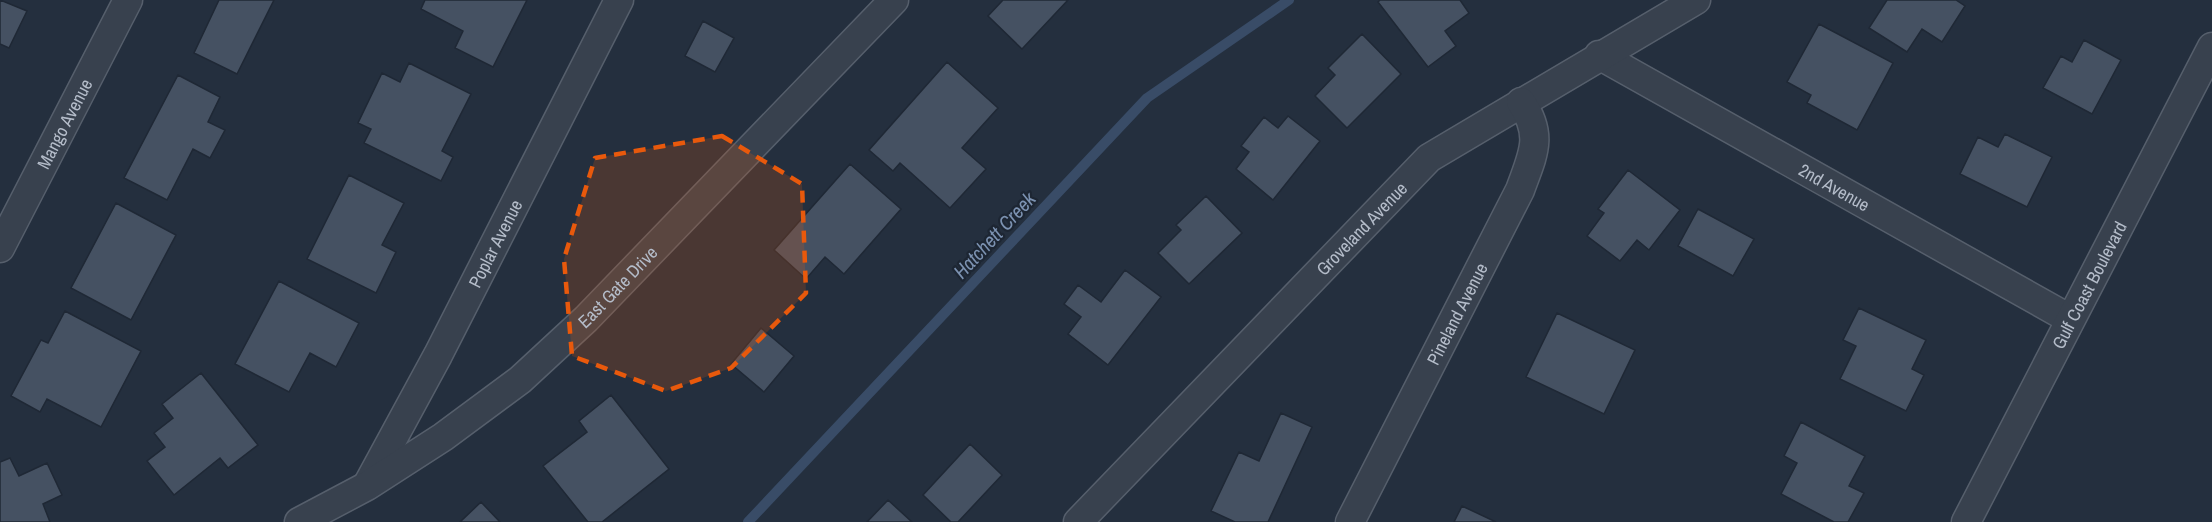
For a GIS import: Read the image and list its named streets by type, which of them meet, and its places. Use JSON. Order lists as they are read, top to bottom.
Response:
{
  "streets": {
    "street": [
      "Mango Avenue",
      "2nd Avenue",
      "Groveland Avenue",
      "Poplar Avenue",
      "Gulf Coast Boulevard",
      "East Gate Drive",
      "Pineland Avenue"
    ]
  },
  "crossings": [
    ["2nd Avenue", "Groveland Avenue"],
    ["2nd Avenue", "Gulf Coast Boulevard"],
    ["Groveland Avenue", "Pineland Avenue"],
    ["Poplar Avenue", "East Gate Drive"]
  ],
  "water": ["Hatchett Creek"]
}
